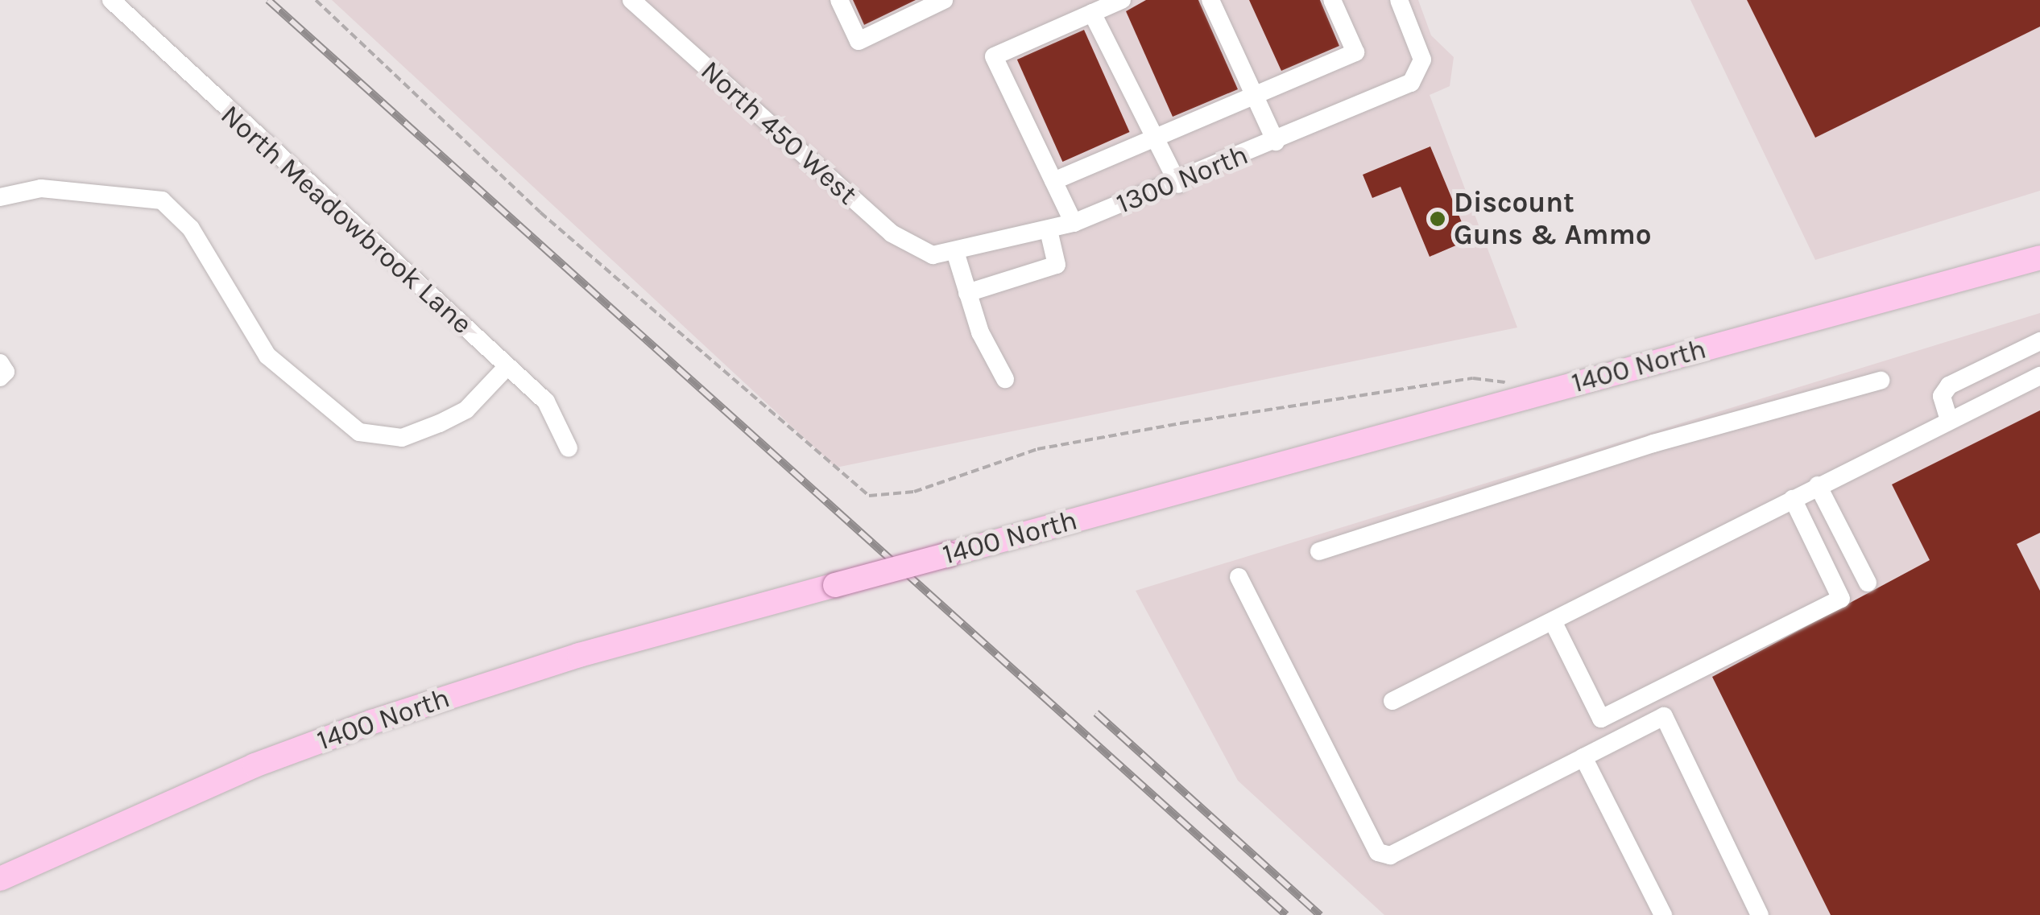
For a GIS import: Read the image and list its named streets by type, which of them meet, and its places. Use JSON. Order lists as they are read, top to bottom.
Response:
{
  "streets": {
    "main road": ["1400 North"],
    "street": ["North 450 West", "1300 North", "North Meadowbrook Lane"]
  },
  "crossings": [
    ["North 450 West", "1300 North"]
  ],
  "places": ["Discount Guns & Ammo"]
}
